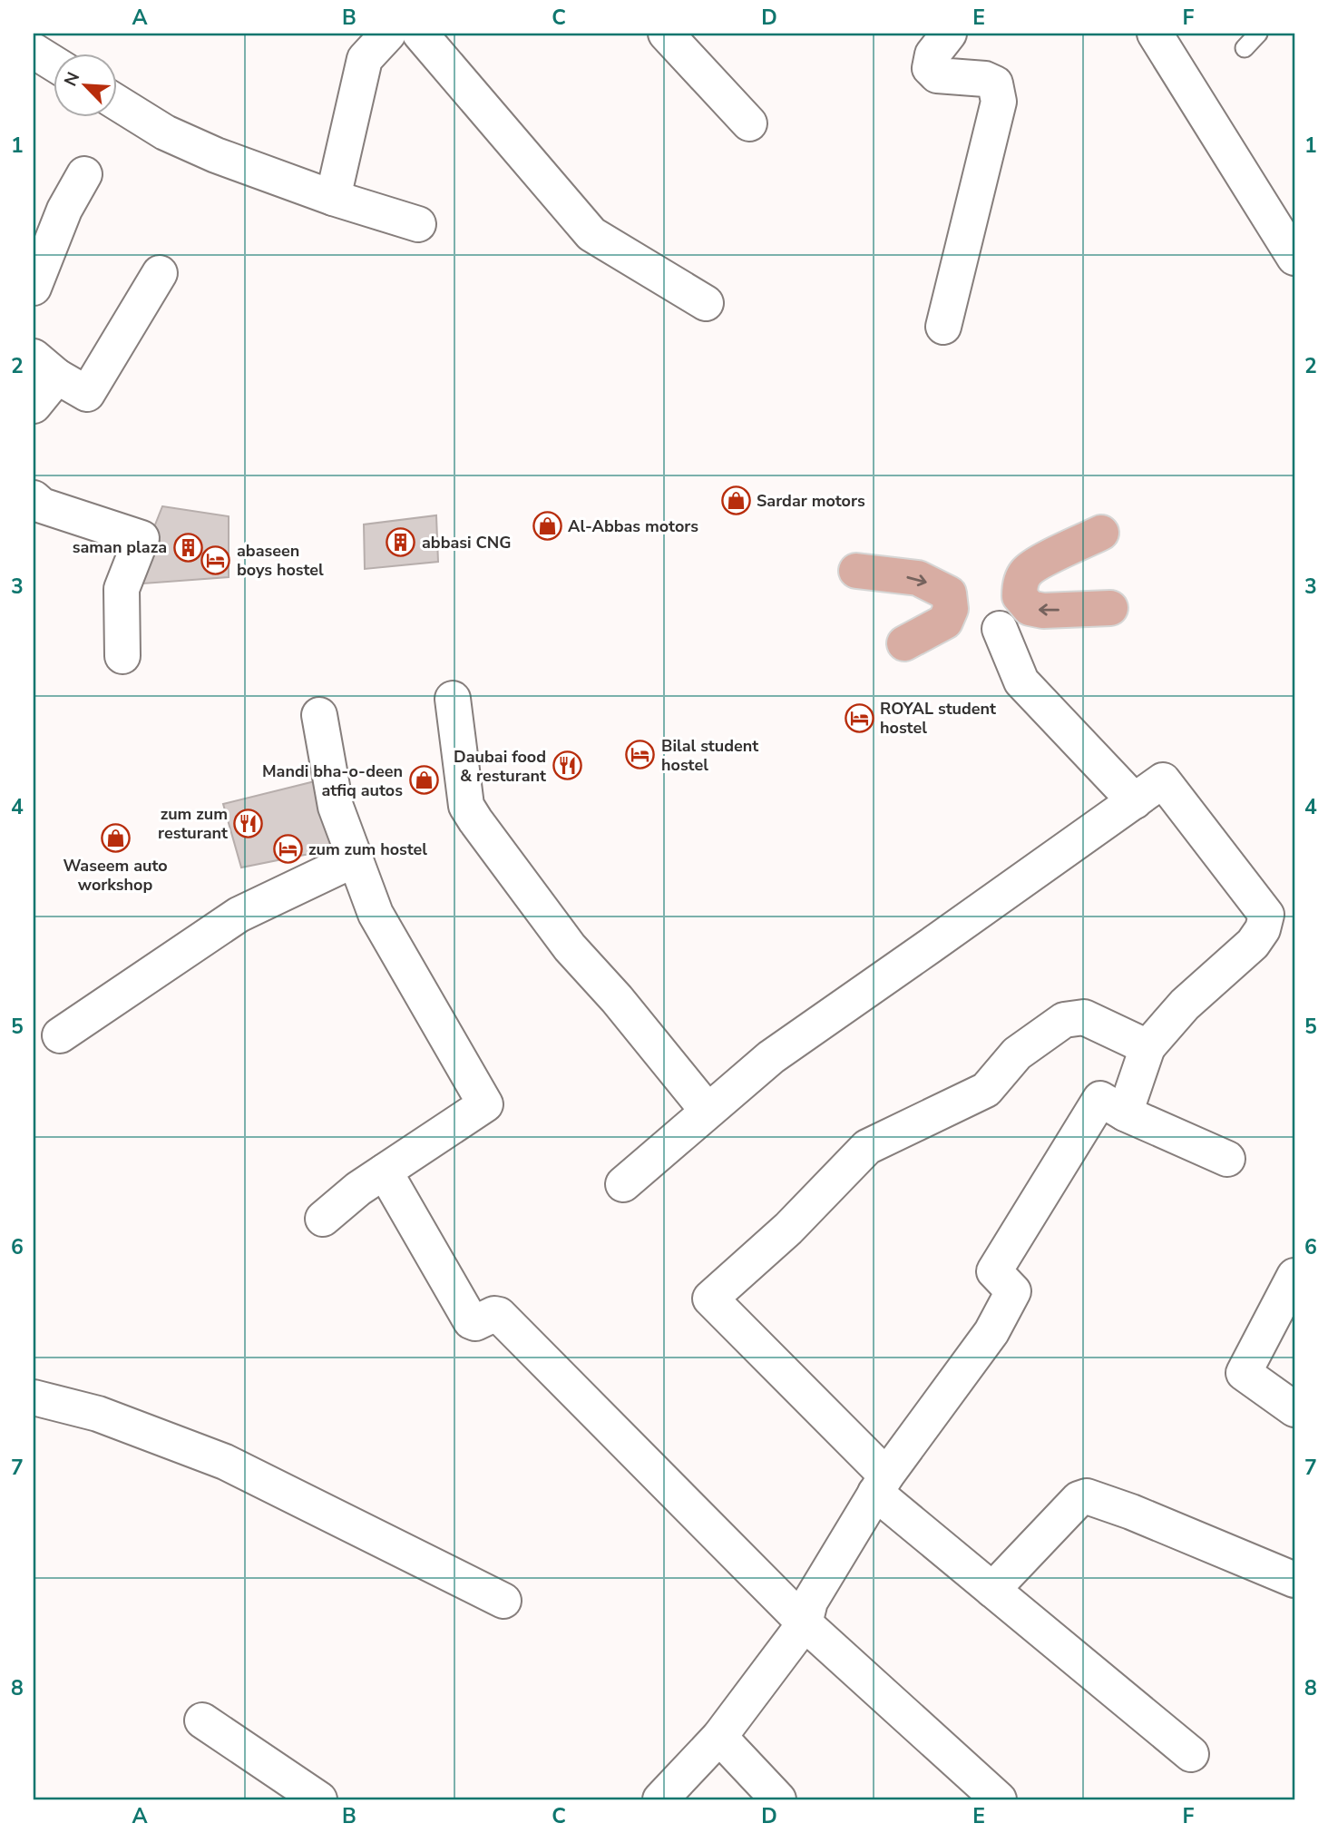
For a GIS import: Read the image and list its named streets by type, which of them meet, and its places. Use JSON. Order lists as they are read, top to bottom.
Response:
{
  "places": {
    "shop": [
      "Sardar motors",
      "Al-Abbas motors",
      "Mandi bha-o-deen atfiq autos",
      "Waseem auto workshop"
    ],
    "building": ["abbasi CNG", "saman plaza"],
    "hotel": [
      "abaseen boys hostel",
      "ROYAL student hostel",
      "Bilal student hostel",
      "zum zum hostel"
    ],
    "restaurant": ["Daubai food & resturant", "zum zum resturant"]
  },
  "north": "top left",
  "grid": {
    "columns": [
      "A",
      "B",
      "C",
      "D",
      "E",
      "F"
    ],
    "rows": [
      "1",
      "2",
      "3",
      "4",
      "5",
      "6",
      "7",
      "8"
    ]
  }
}
